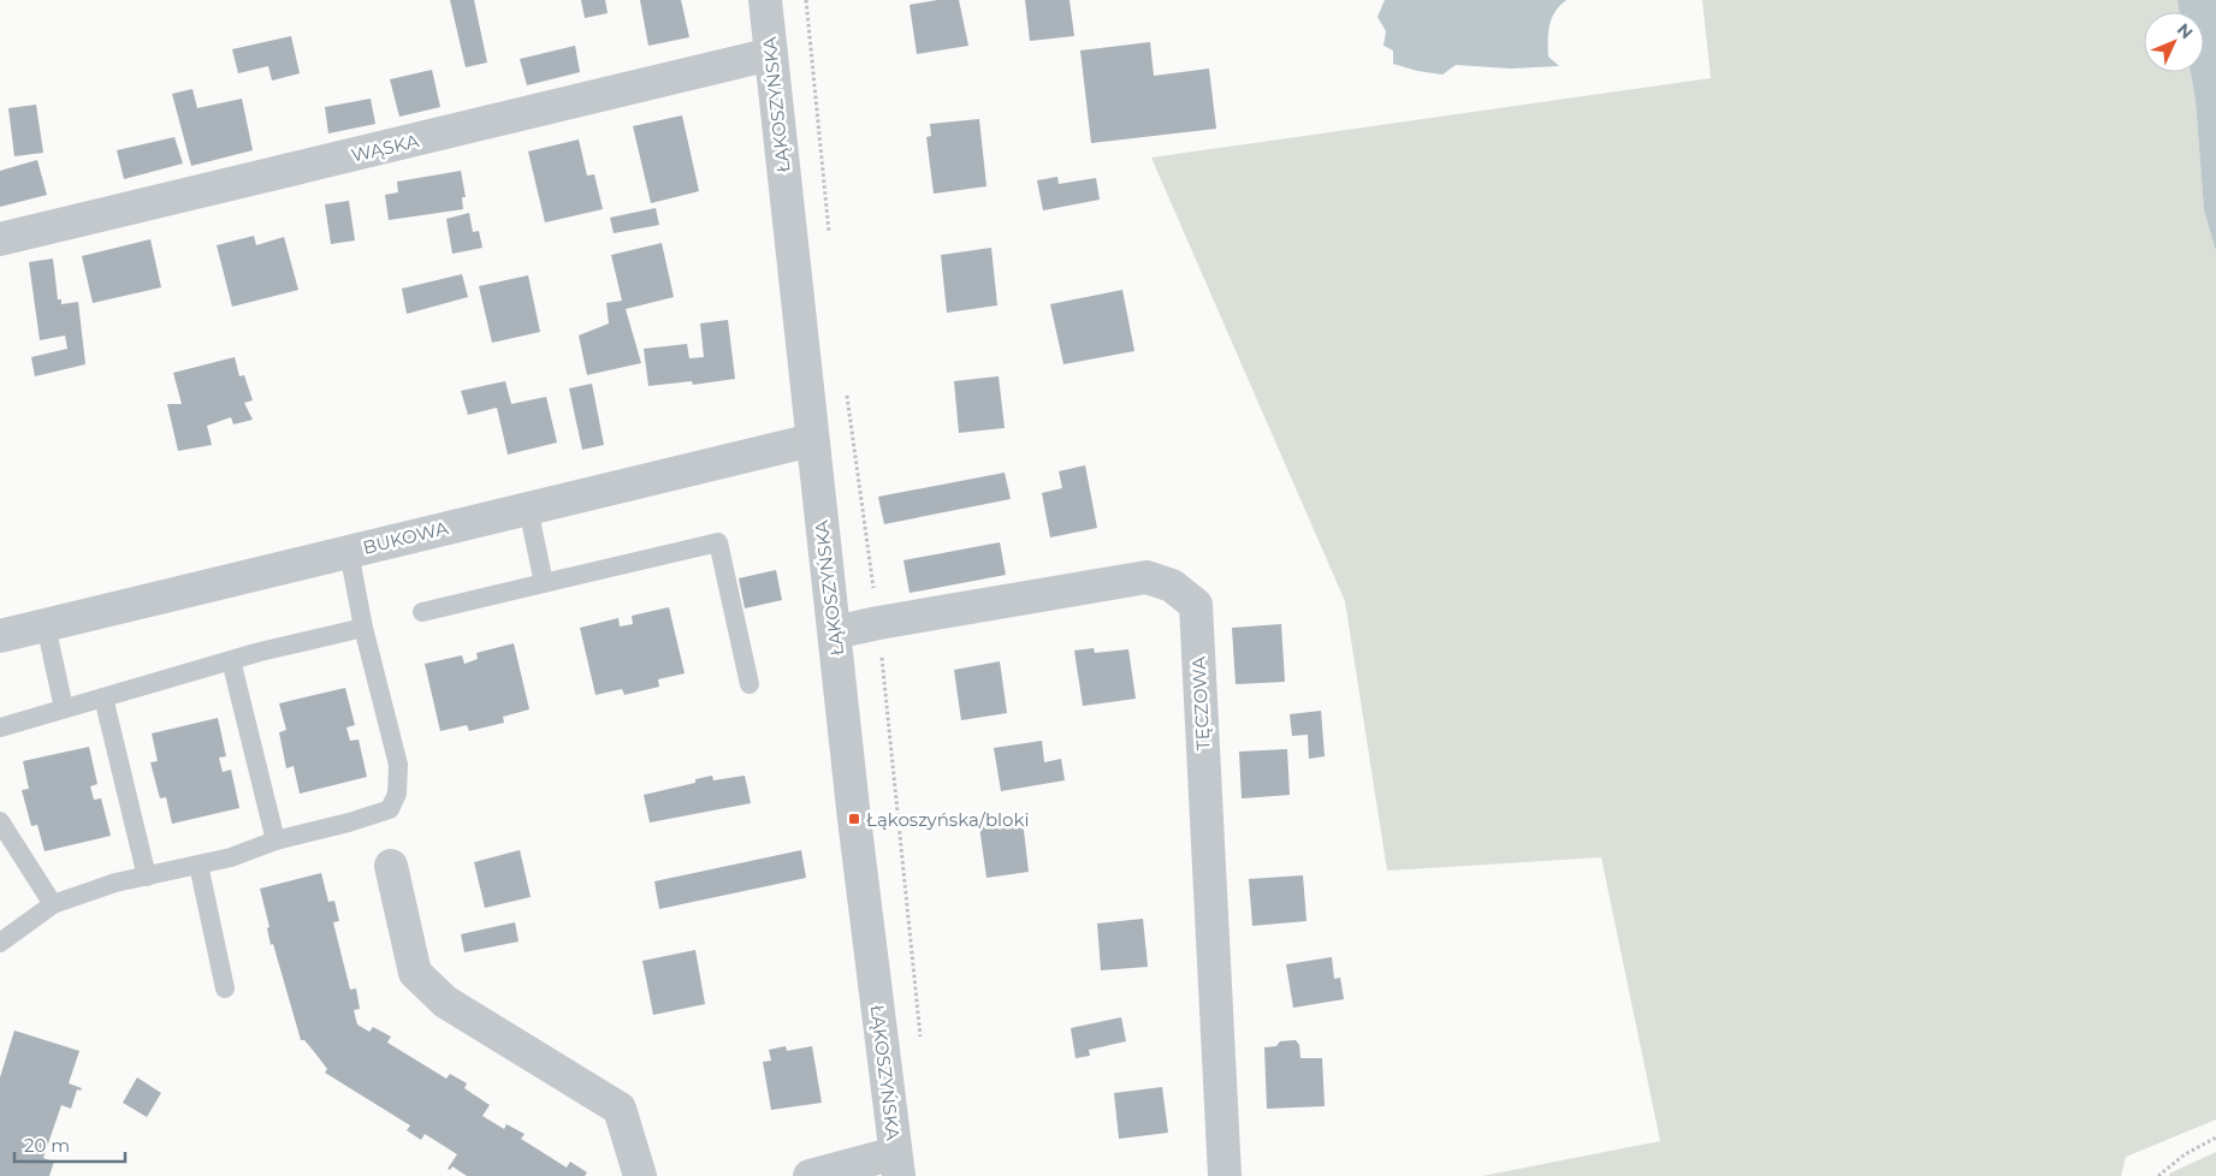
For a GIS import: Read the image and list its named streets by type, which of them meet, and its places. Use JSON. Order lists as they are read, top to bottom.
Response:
{
  "streets": {
    "street": [
      "ŁĄKOSZYŃSKA",
      "WĄSKA",
      "BUKOWA",
      "TĘCZOWA"
    ]
  },
  "crossings": [
    ["ŁĄKOSZYŃSKA", "WĄSKA"],
    ["ŁĄKOSZYŃSKA", "BUKOWA"],
    ["ŁĄKOSZYŃSKA", "TĘCZOWA"]
  ],
  "places": {
    "transit": ["Łąkoszyńska/bloki"]
  },
  "scale_bar": "20 m",
  "north": "top right"
}
